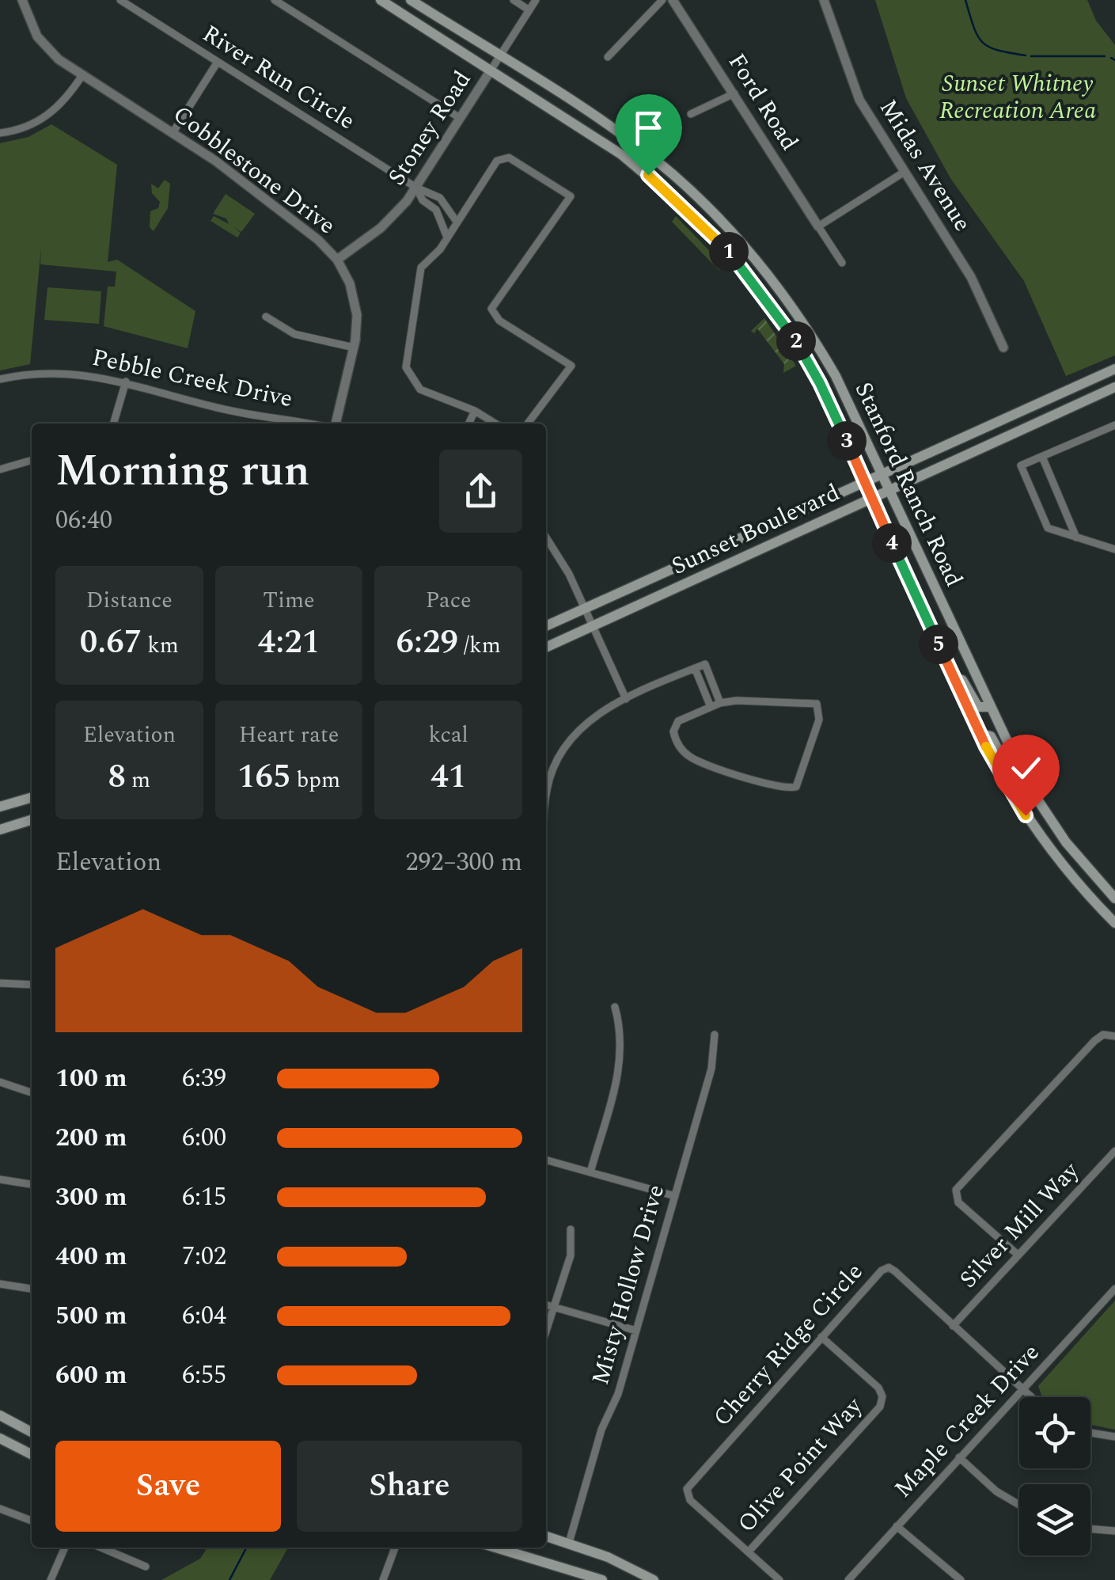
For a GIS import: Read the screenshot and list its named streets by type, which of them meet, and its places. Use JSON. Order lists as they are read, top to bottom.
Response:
{
  "streets": {
    "main road": ["Stanford Ranch Road", "Sunset Boulevard"],
    "street": [
      "River Run Circle",
      "Ford Road",
      "Stoney Road",
      "Midas Avenue",
      "Cobblestone Drive",
      "Pebble Creek Drive",
      "Silver Mill Way",
      "Misty Hollow Drive",
      "Cherry Ridge Circle",
      "Maple Creek Drive",
      "Olive Point Way"
    ]
  },
  "crossings": [
    ["River Run Circle", "Stoney Road"],
    ["Stoney Road", "Cobblestone Drive"],
    ["Stoney Road", "Stanford Ranch Road"],
    ["Stanford Ranch Road", "Sunset Boulevard"],
    ["Silver Mill Way", "Cherry Ridge Circle"],
    ["Cherry Ridge Circle", "Maple Creek Drive"],
    ["Cherry Ridge Circle", "Olive Point Way"]
  ],
  "parks": ["Sunset Whitney Recreation Area"],
  "page": {
    "pins": [
      "1",
      "2",
      "3",
      "4",
      "5"
    ],
    "heading": ["Morning run", "06:40"],
    "stats": [
      ["Distance", "0.67 km"],
      ["Time", "4:21"],
      ["Pace", "6:29 /km"],
      ["Elevation", "8 m"],
      ["Heart rate", "165 bpm"],
      ["kcal", "41"]
    ],
    "chart": ["Elevation", "292–300 m"],
    "list": [
      {
        "name": "100 m",
        "note": "6:39"
      },
      {
        "name": "200 m",
        "note": "6:00"
      },
      {
        "name": "300 m",
        "note": "6:15"
      },
      {
        "name": "400 m",
        "note": "7:02"
      },
      {
        "name": "500 m",
        "note": "6:04"
      },
      {
        "name": "600 m",
        "note": "6:55"
      }
    ],
    "buttons": ["Save", "Share"]
  }
}
